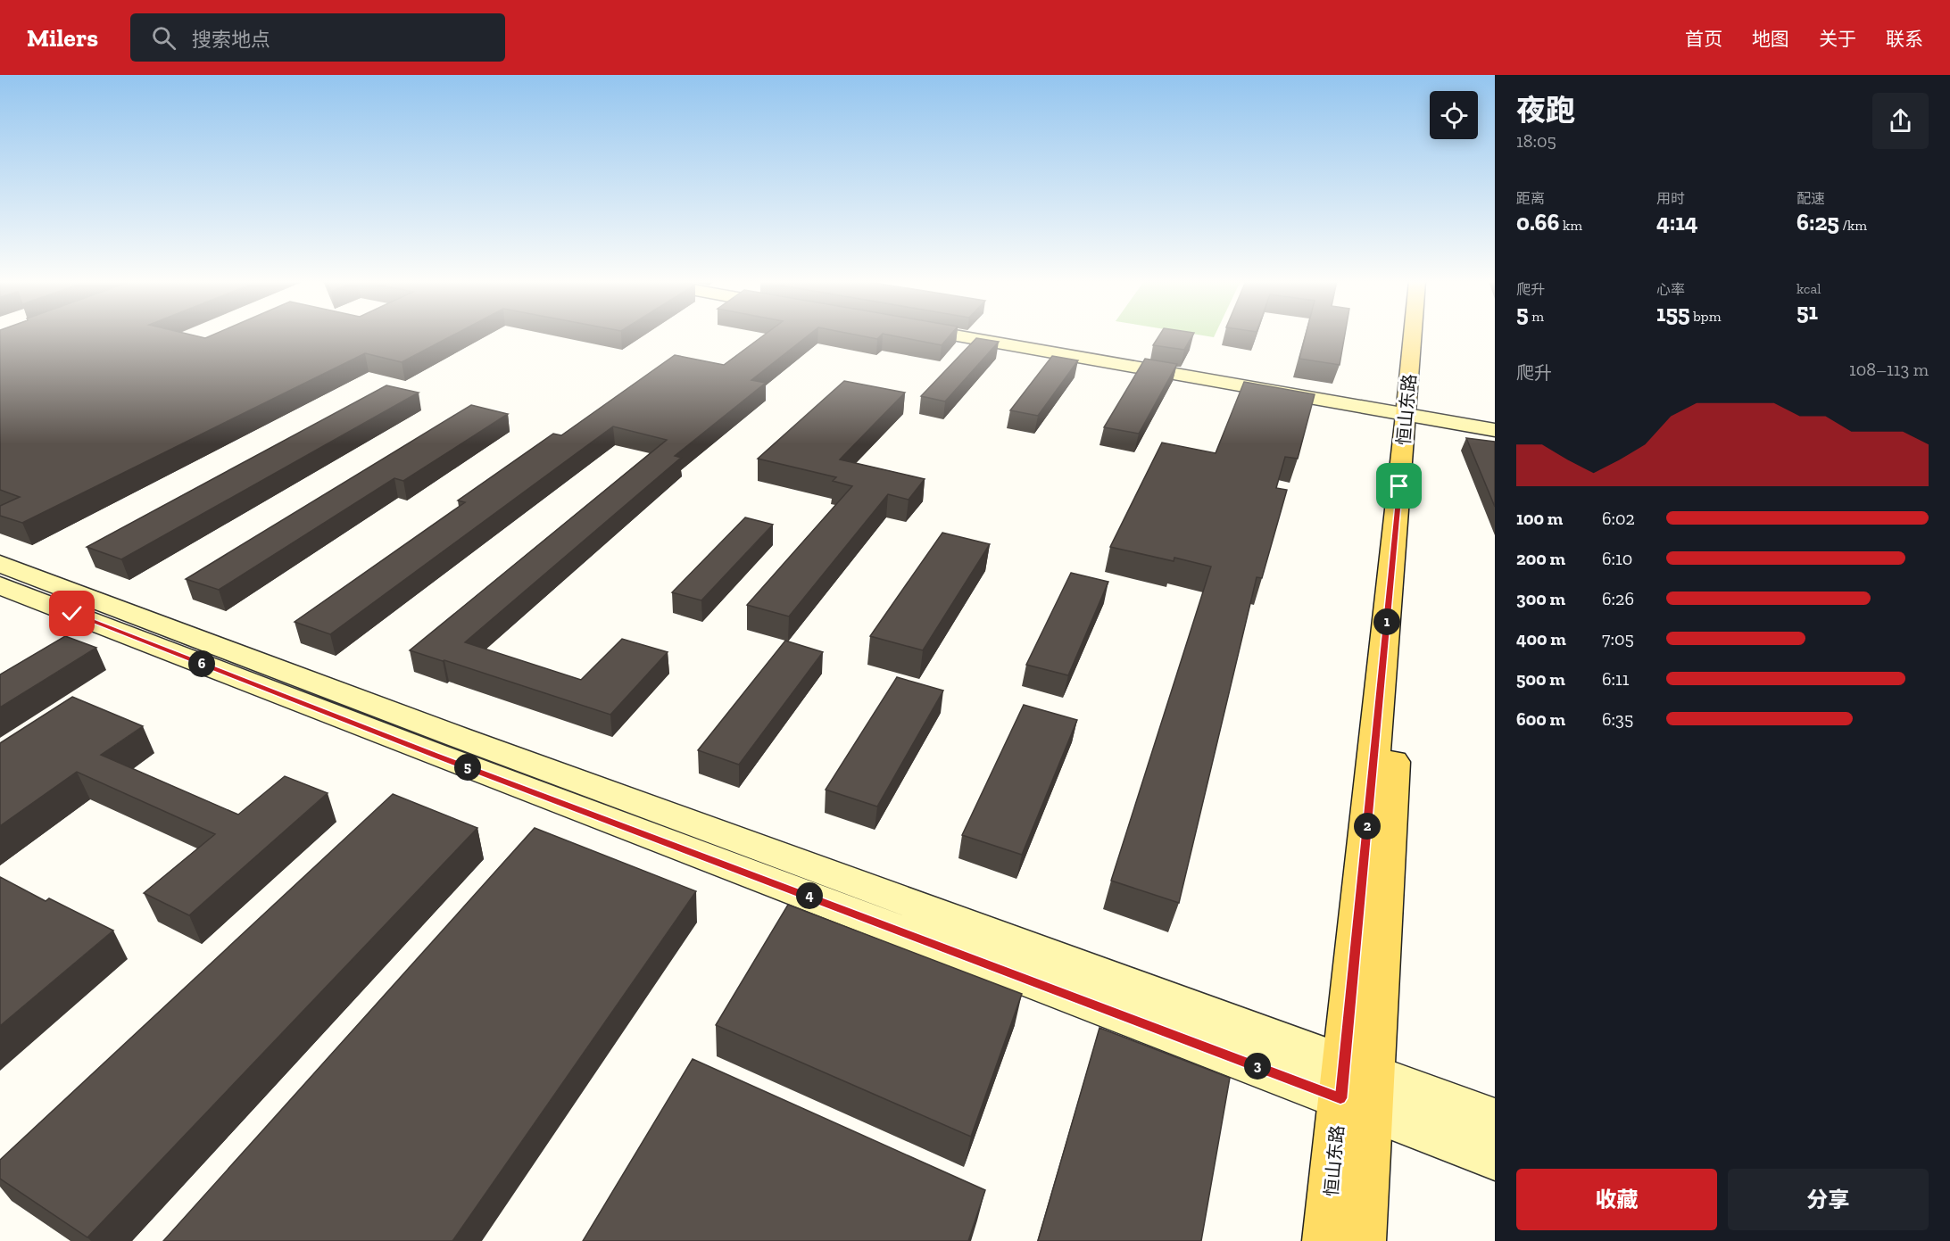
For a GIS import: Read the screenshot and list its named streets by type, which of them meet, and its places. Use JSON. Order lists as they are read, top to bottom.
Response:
{
  "streets": {
    "main road": ["恒山东路"]
  },
  "page": {
    "header": "Milers",
    "search": "搜索地点",
    "nav": [
      "首页",
      "地图",
      "关于",
      "联系"
    ],
    "heading": ["夜跑", "18:05"],
    "stats": [
      ["距离", "0.66 km"],
      ["用时", "4:14"],
      ["配速", "6:25 /km"],
      ["爬升", "5 m"],
      ["心率", "155 bpm"],
      ["kcal", "51"]
    ],
    "chart": ["爬升", "108–113 m"],
    "list": [
      {
        "name": "100 m",
        "note": "6:02"
      },
      {
        "name": "200 m",
        "note": "6:10"
      },
      {
        "name": "300 m",
        "note": "6:26"
      },
      {
        "name": "400 m",
        "note": "7:05"
      },
      {
        "name": "500 m",
        "note": "6:11"
      },
      {
        "name": "600 m",
        "note": "6:35"
      }
    ],
    "pins": [
      "1",
      "6",
      "5",
      "2",
      "4",
      "3"
    ],
    "buttons": ["收藏", "分享"]
  }
}
